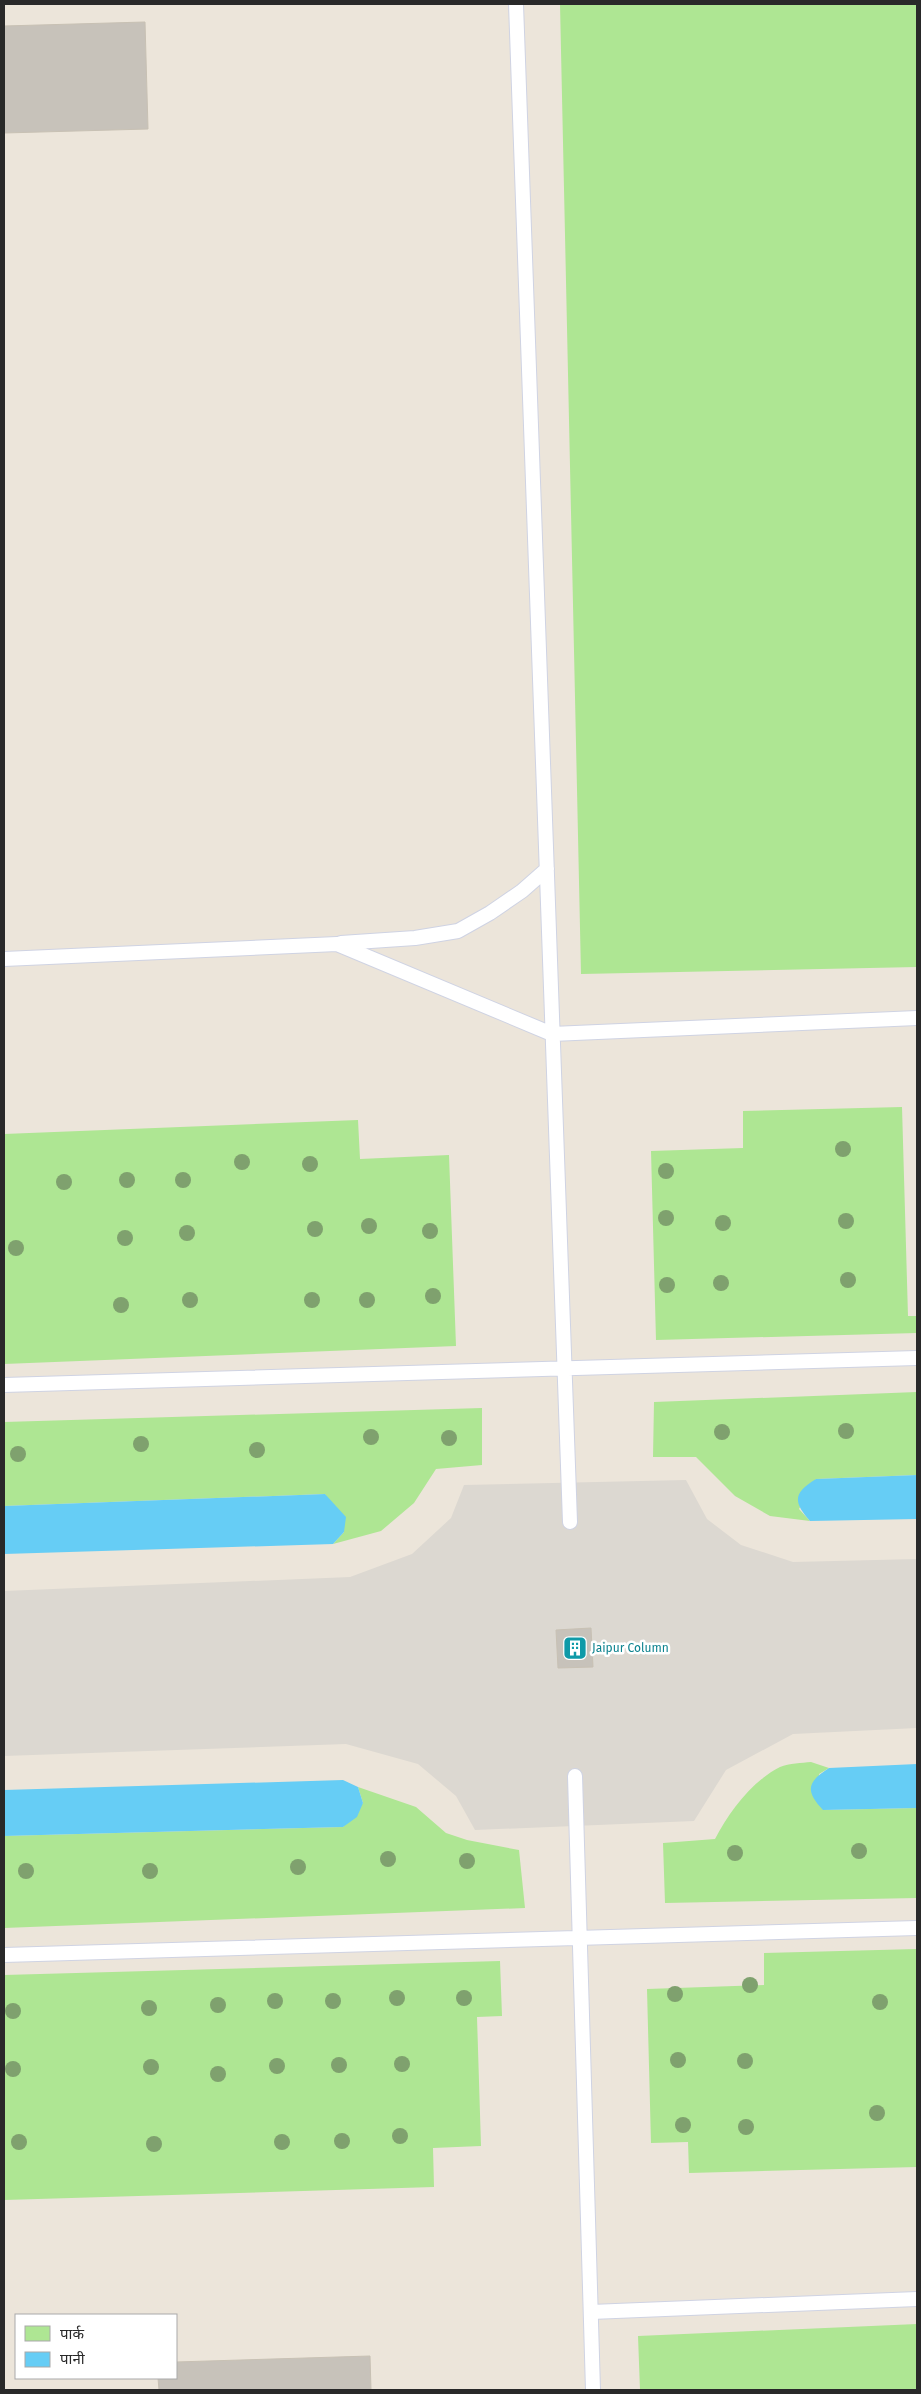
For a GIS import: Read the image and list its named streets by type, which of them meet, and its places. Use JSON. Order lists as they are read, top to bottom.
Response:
{
  "places": {
    "building": ["Jaipur Column"]
  },
  "legend": ["पार्क", "पानी"]
}
